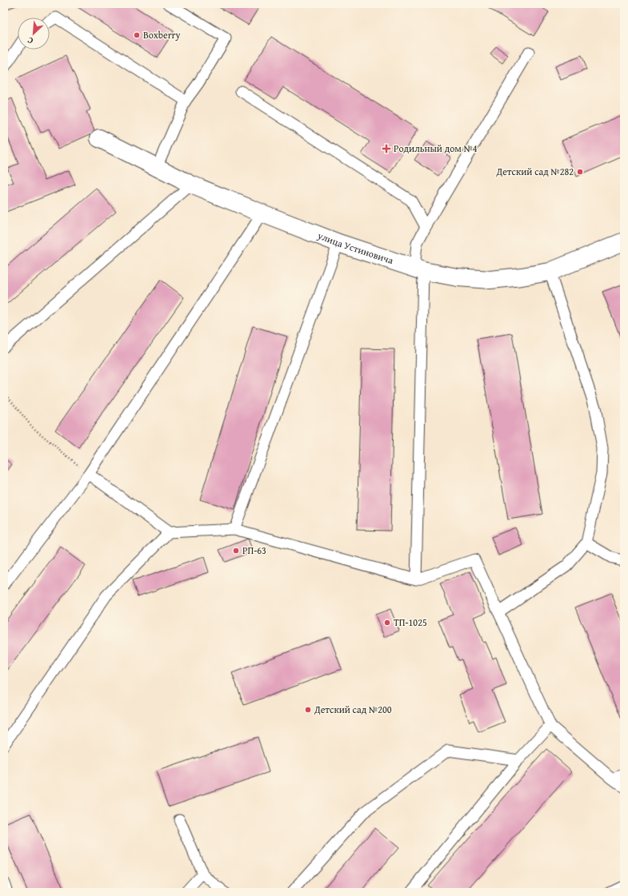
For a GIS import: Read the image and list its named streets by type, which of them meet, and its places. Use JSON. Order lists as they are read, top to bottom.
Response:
{
  "streets": {
    "street": ["улица Устиновича"]
  },
  "places": {
    "other": [
      "Boxberry",
      "Детский сад №282",
      "РП-63",
      "ТП-1025",
      "Детский сад №200"
    ],
    "health": ["Родильный дом №4"]
  },
  "north": "bottom left"
}
